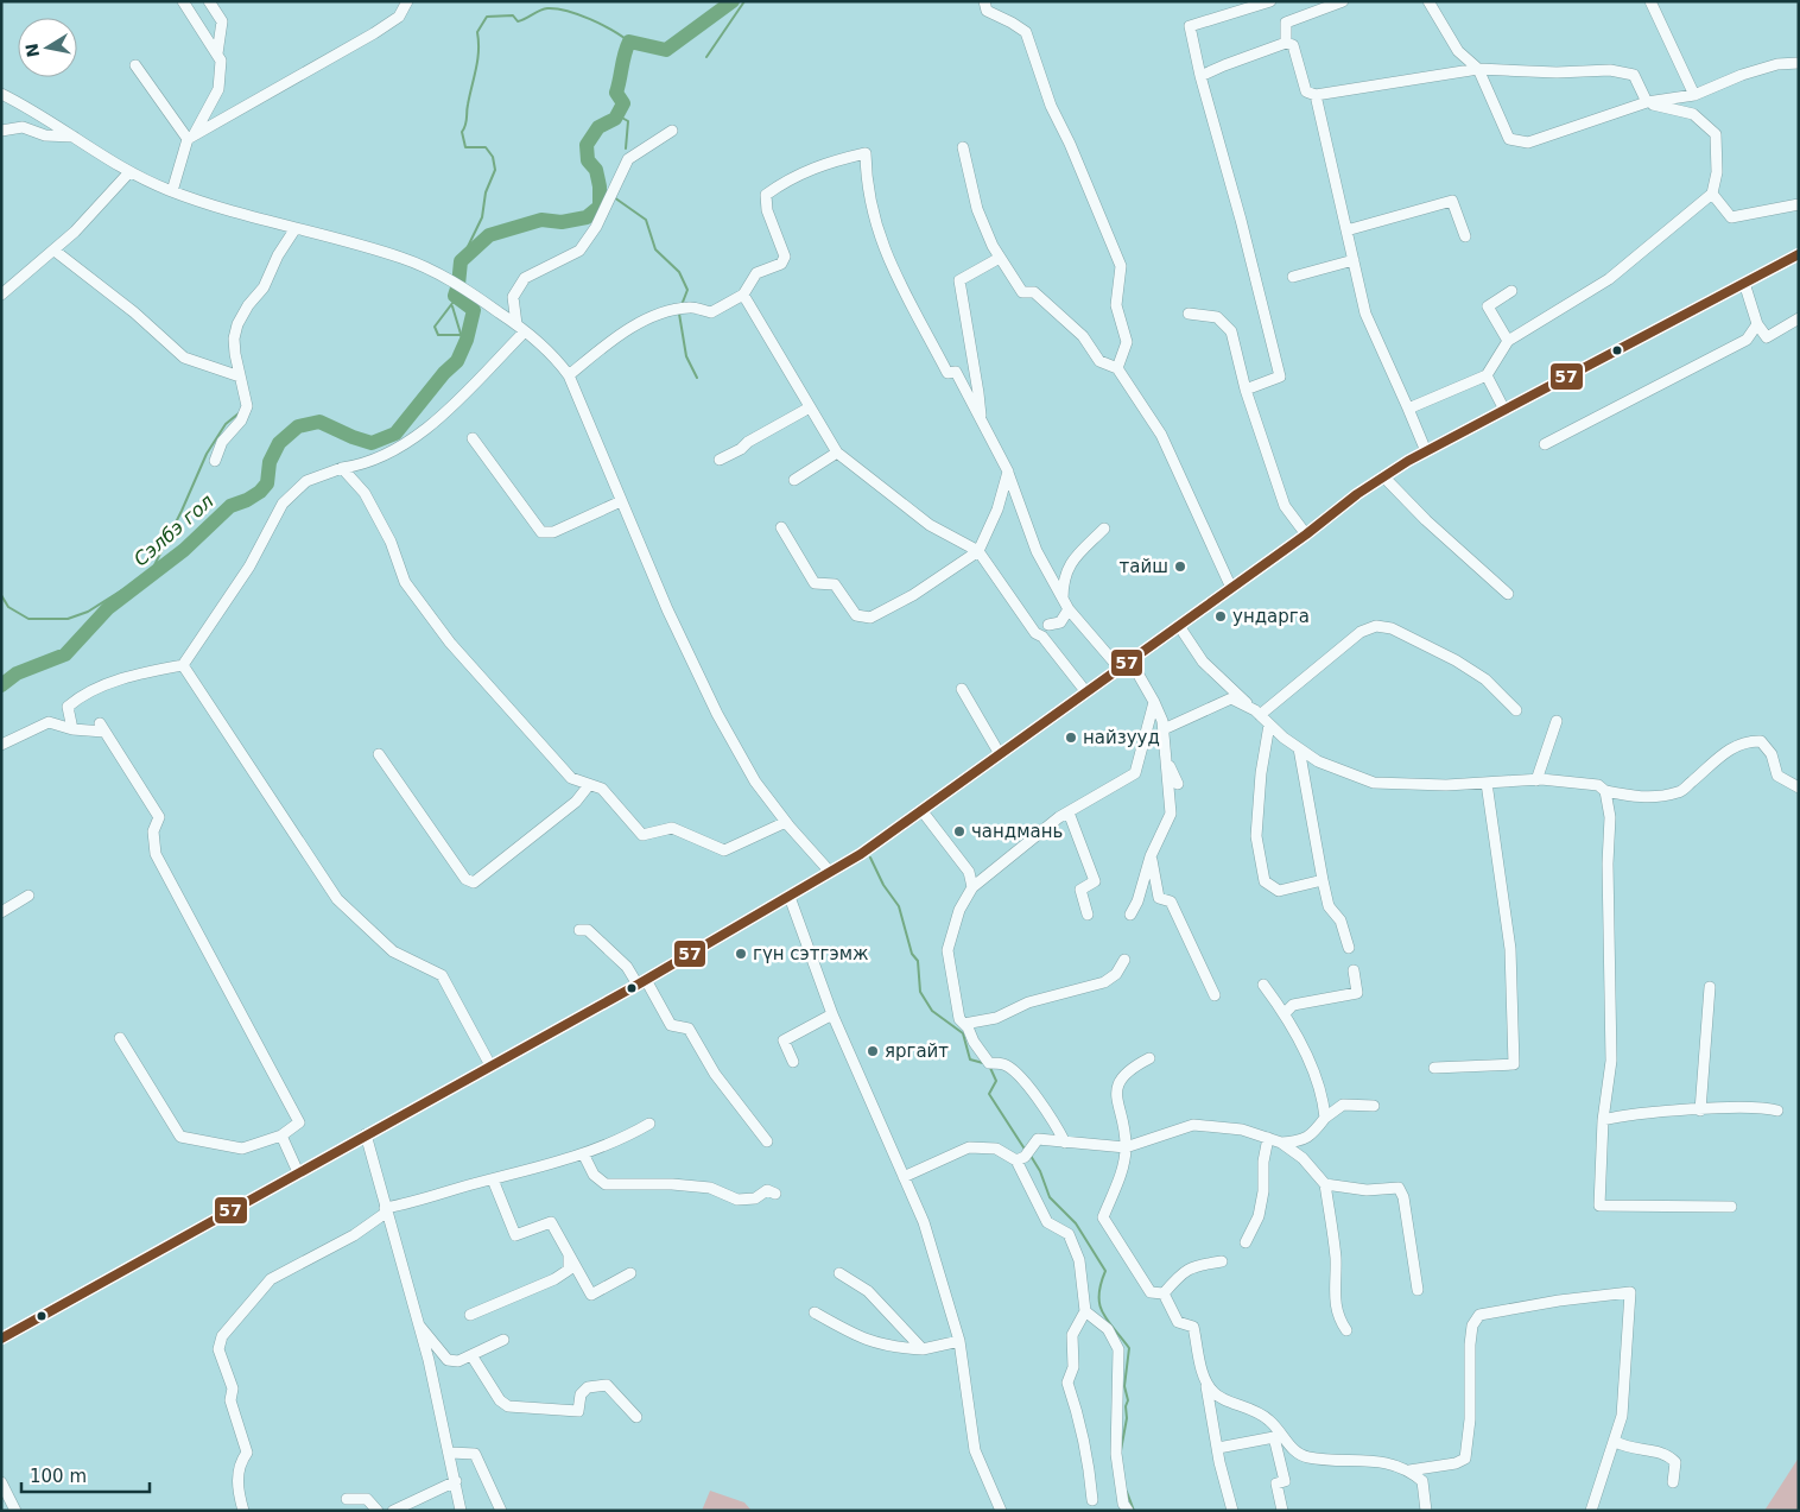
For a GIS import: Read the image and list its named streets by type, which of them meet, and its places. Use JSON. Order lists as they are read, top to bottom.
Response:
{
  "water": ["Сэлбэ гол"],
  "places": [
    "тайш",
    "ундарга",
    "найзууд",
    "чандмань",
    "гүн сэтгэмж",
    "яргайт"
  ],
  "lines": ["transit line 57"],
  "scale_bar": "100 m",
  "north": "left"
}
